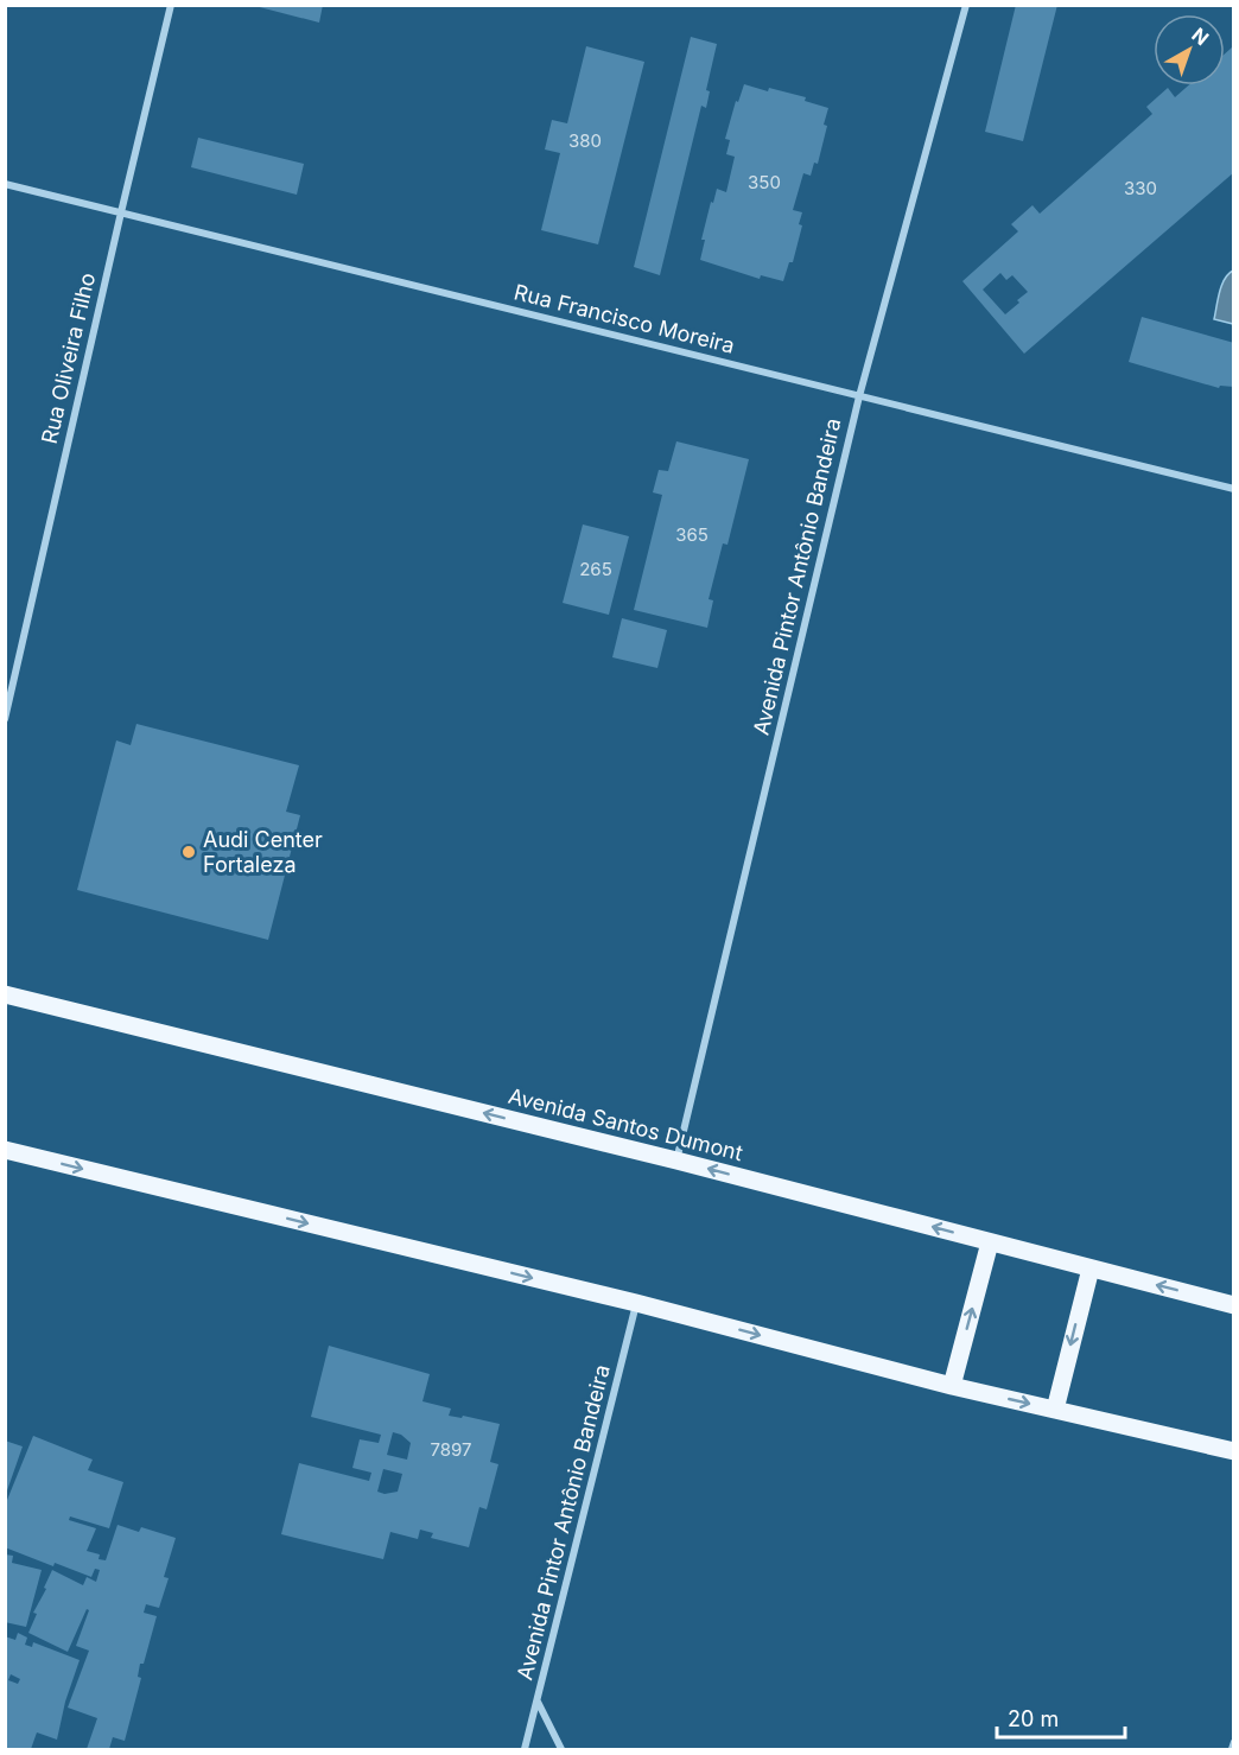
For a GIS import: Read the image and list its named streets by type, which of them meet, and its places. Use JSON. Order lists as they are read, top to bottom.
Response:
{
  "streets": {
    "main road": ["Avenida Santos Dumont"],
    "street": ["Rua Francisco Moreira", "Rua Oliveira Filho", "Avenida Pintor Antônio Bandeira"]
  },
  "crossings": [
    ["Rua Francisco Moreira", "Rua Oliveira Filho"],
    ["Rua Francisco Moreira", "Avenida Pintor Antônio Bandeira"],
    ["Avenida Pintor Antônio Bandeira", "Avenida Santos Dumont"]
  ],
  "places": ["Audi Center Fortaleza"],
  "house_numbers": [
    "380",
    "350",
    "330",
    "365",
    "265",
    "7897"
  ],
  "scale_bar": "20 m",
  "north": "top right"
}
